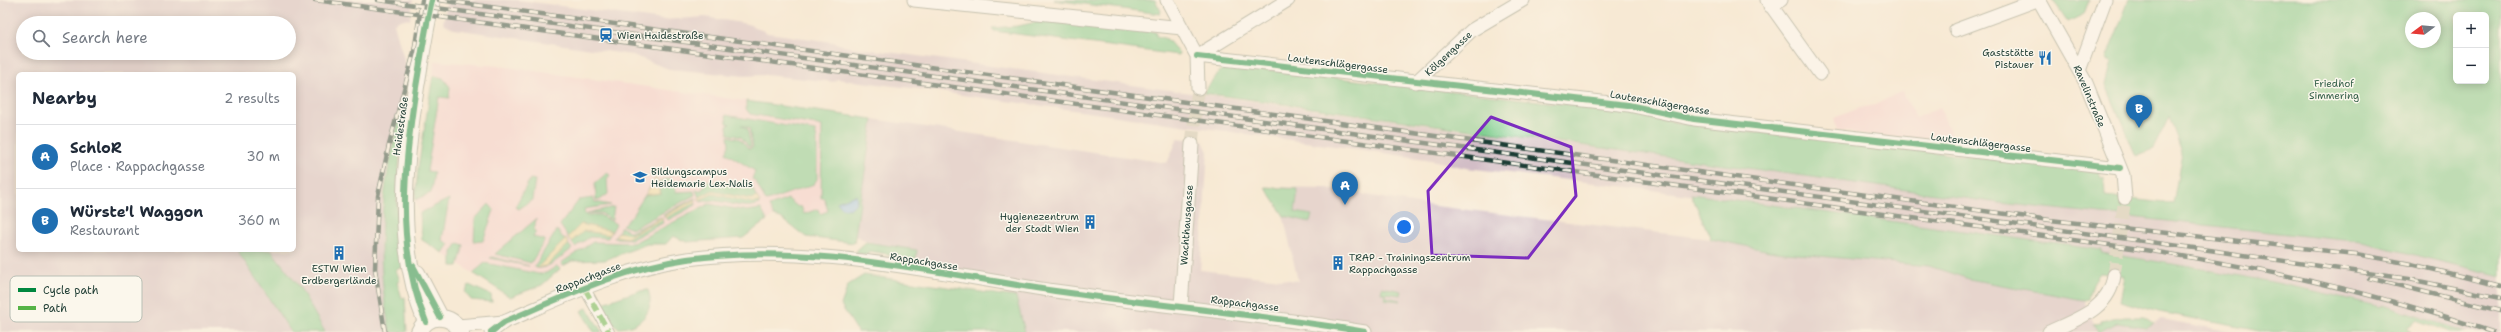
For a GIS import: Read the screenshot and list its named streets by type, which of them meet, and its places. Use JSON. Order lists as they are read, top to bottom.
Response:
{
  "streets": {
    "street": [
      "Kölgengasse",
      "Lautenschlägergasse",
      "Ravelinstraße",
      "Haidestraße",
      "Wachthausgasse",
      "Rappachgasse"
    ]
  },
  "crossings": [
    ["Kölgengasse", "Lautenschlägergasse"],
    ["Lautenschlägergasse", "Ravelinstraße"],
    ["Wachthausgasse", "Rappachgasse"]
  ],
  "parks": ["Friedhof Simmering"],
  "places": {
    "station": ["Wien Haidestraße"],
    "restaurant": ["Gaststätte Pistauer"],
    "school or university": ["Bildungscampus Heidemarie Lex-Nalis"],
    "building": ["Hygienezentrum der Stadt Wien", "ESTW Wien Erdbergerlände", "TRAP - Trainingszentrum Rappachgasse"]
  },
  "legend": ["Cycle path", "Path"],
  "north": "left",
  "page": {
    "map_buttons": ["+", "−"],
    "search": "Search here",
    "heading": ["Nearby", "2 results"],
    "pins": ["B", "A"],
    "list": [
      {
        "mark": "A",
        "name": "SchloR",
        "note": "Place · Rappachgasse",
        "value": "30 m"
      },
      {
        "mark": "B",
        "name": "Würste'l Waggon",
        "note": "Restaurant",
        "value": "360 m"
      }
    ]
  }
}
